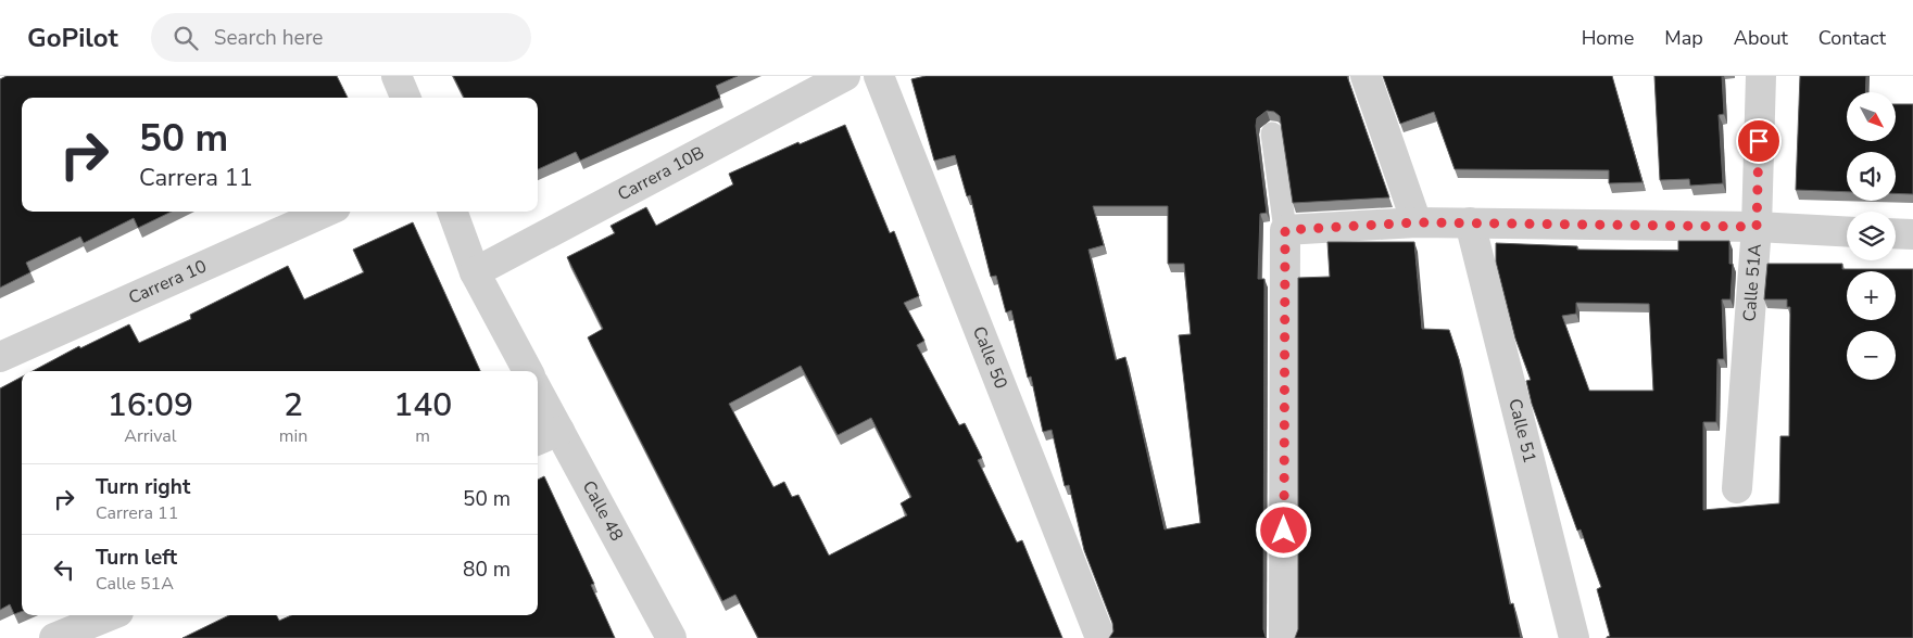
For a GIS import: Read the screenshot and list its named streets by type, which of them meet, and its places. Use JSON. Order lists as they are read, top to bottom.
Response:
{
  "streets": {
    "street": [
      "Carrera 10B",
      "Carrera 10",
      "Calle 51A",
      "Calle 50",
      "Calle 51",
      "Calle 48"
    ]
  },
  "north": "bottom right",
  "page": {
    "header": "GoPilot",
    "search": "Search here",
    "nav": [
      "Home",
      "Map",
      "About",
      "Contact"
    ],
    "map_buttons": ["+", "−"],
    "turn": ["50 m", "Carrera 11"],
    "eta": [
      "16:09",
      "Arrival",
      "2",
      "min",
      "140",
      "m"
    ],
    "list": [
      {
        "name": "Turn right",
        "note": "Carrera 11",
        "value": "50 m"
      },
      {
        "name": "Turn left",
        "note": "Calle 51A",
        "value": "80 m"
      }
    ]
  }
}
